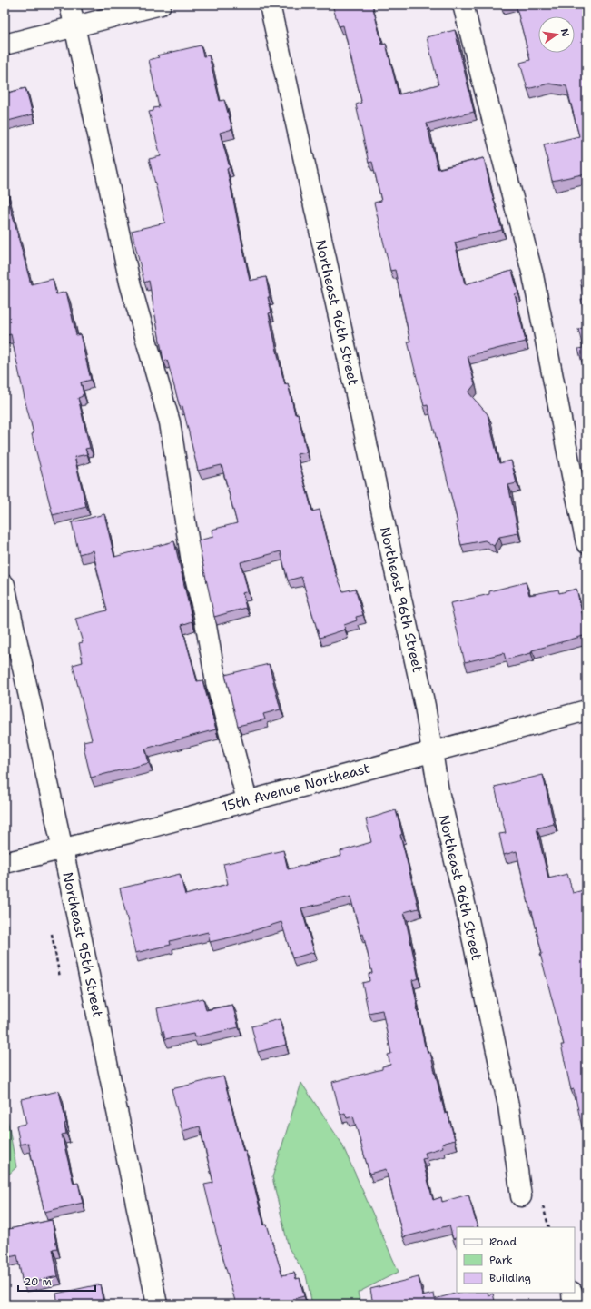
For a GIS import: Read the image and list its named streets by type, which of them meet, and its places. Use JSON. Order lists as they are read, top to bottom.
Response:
{
  "streets": {
    "street": ["Northeast 96th Street", "15th Avenue Northeast", "Northeast 95th Street"]
  },
  "crossings": [
    ["Northeast 96th Street", "15th Avenue Northeast"],
    ["15th Avenue Northeast", "Northeast 95th Street"]
  ],
  "legend": ["Road", "Park", "Building"],
  "scale_bar": "20 m",
  "north": "right"
}
